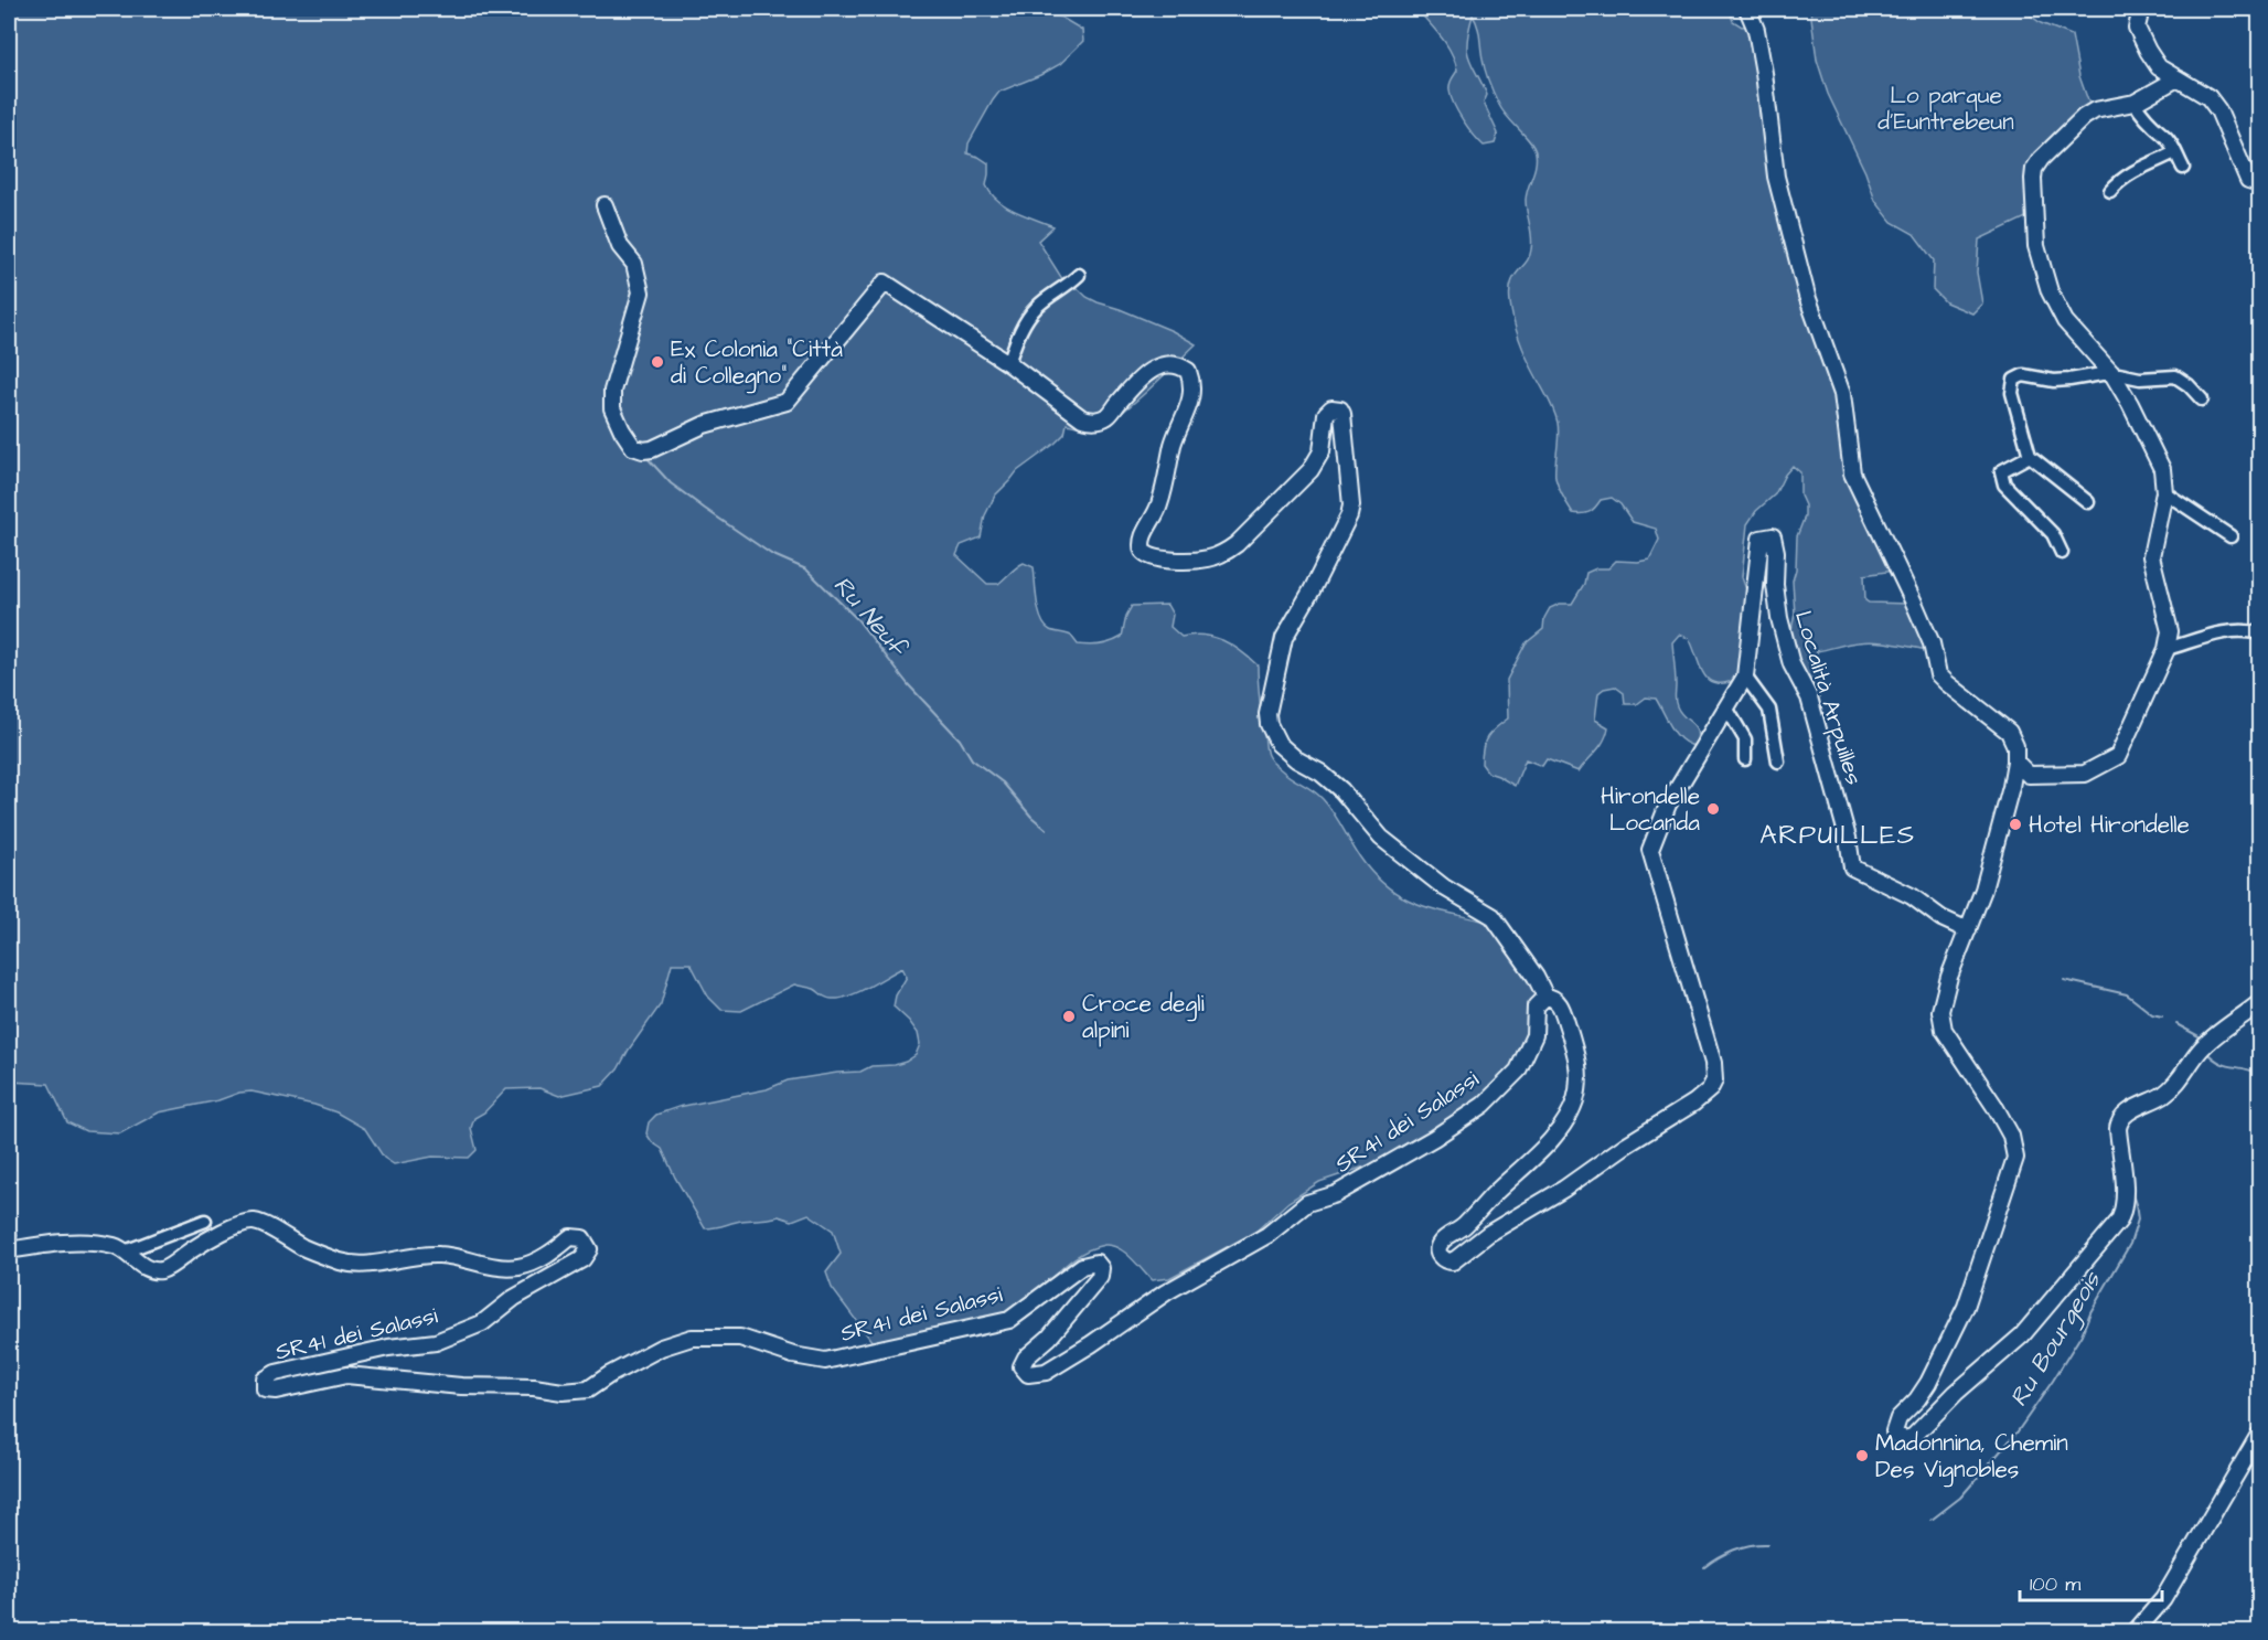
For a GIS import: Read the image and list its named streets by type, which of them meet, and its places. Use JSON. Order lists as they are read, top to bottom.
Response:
{
  "streets": {
    "street": ["Località Arpuilles", "SR41 dei Salassi"]
  },
  "crossings": [
    ["Località Arpuilles", "SR41 dei Salassi"]
  ],
  "districts": ["ARPUILLES"],
  "water": ["Ru Neuf", "Ru Bourgeois"],
  "parks": ["Lo parque d'Euntrebeun"],
  "places": [
    "Ex Colonia \"Città di Collegno\"",
    "Hirondelle Locanda",
    "Hotel Hirondelle",
    "Croce degli alpini",
    "Madonnina, Chemin Des Vignobles"
  ],
  "scale_bar": "100 m"
}
